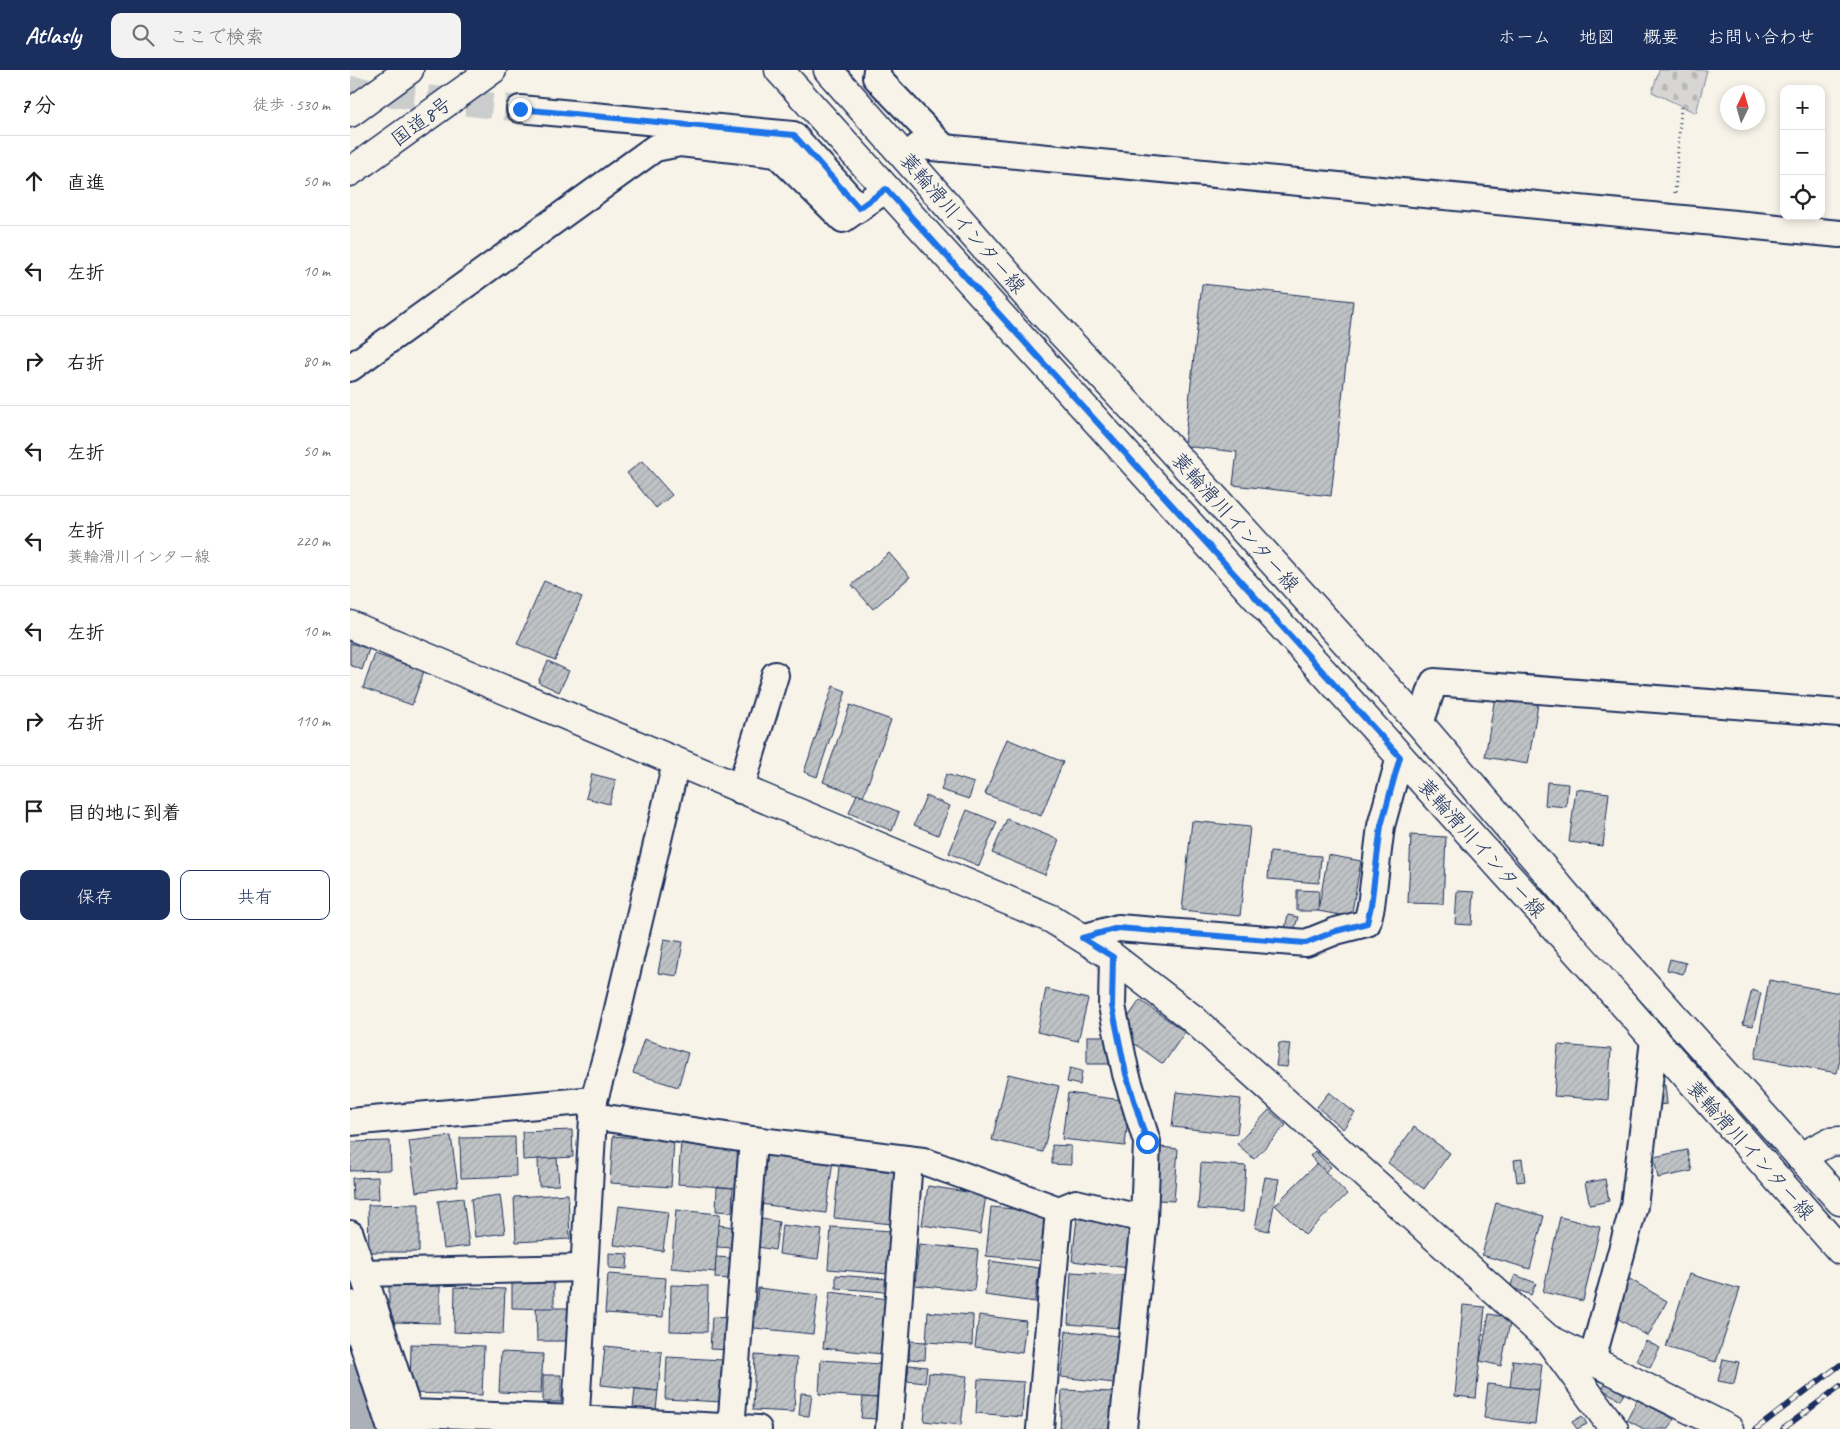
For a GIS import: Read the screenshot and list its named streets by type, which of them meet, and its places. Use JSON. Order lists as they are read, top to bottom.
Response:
{
  "streets": {
    "main road": ["国道8号", "蓑輪滑川インター線"]
  },
  "north": "top",
  "page": {
    "header": "Atlasly",
    "search": "ここで検索",
    "nav": [
      "ホーム",
      "地図",
      "概要",
      "お問い合わせ"
    ],
    "heading": ["7 分", "徒歩 · 530 m"],
    "map_buttons": ["+", "−"],
    "list": [
      ["直進", "50 m"],
      ["左折", "10 m"],
      ["右折", "80 m"],
      ["左折", "50 m"],
      ["左折", "蓑輪滑川インター線", "220 m"],
      ["左折", "10 m"],
      ["右折", "110 m"],
      "目的地に到着"
    ],
    "buttons": ["保存", "共有"]
  }
}
